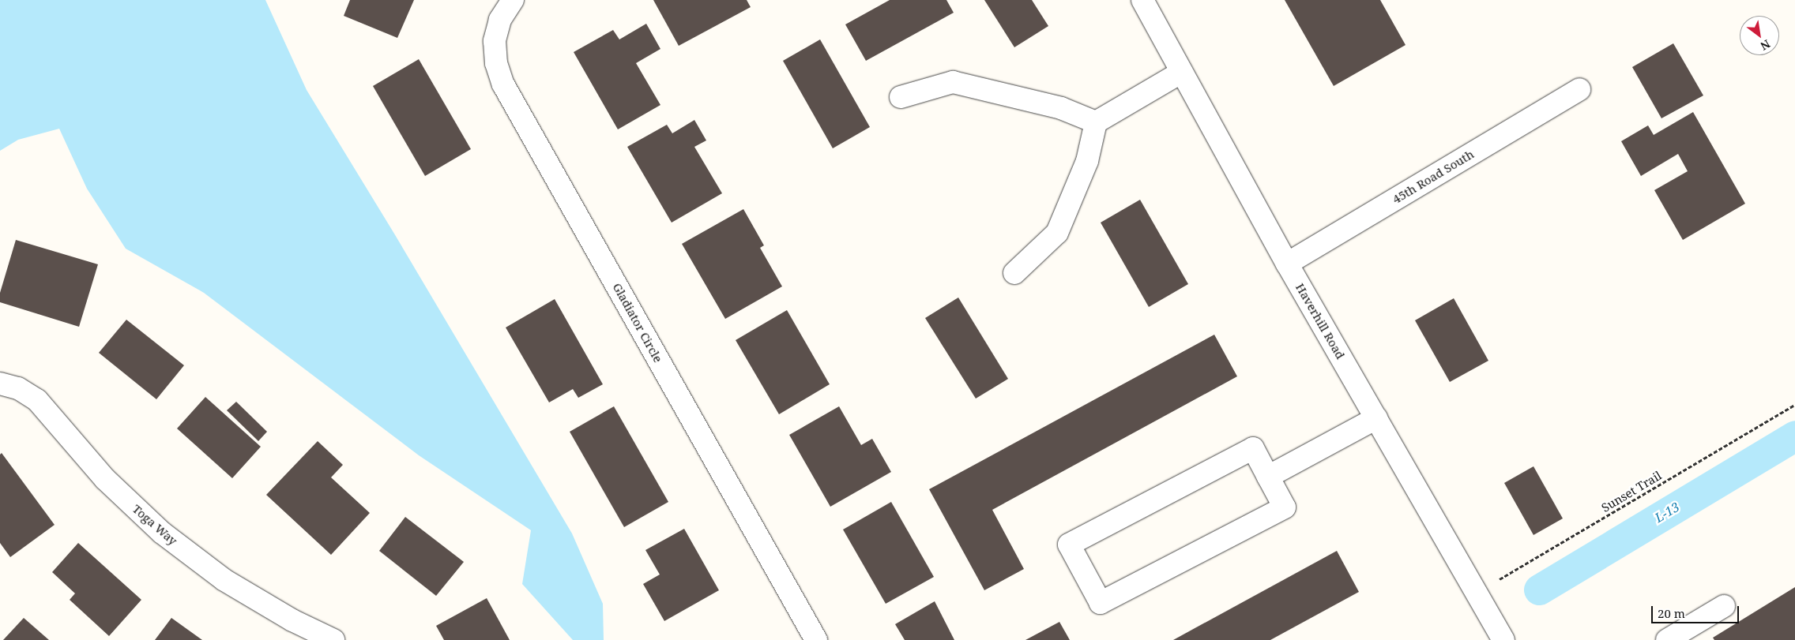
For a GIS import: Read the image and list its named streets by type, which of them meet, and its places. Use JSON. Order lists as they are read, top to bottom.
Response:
{
  "streets": {
    "street": [
      "45th Road South",
      "Haverhill Road",
      "Gladiator Circle",
      "Toga Way"
    ],
    "path": ["Sunset Trail"]
  },
  "crossings": [
    ["45th Road South", "Haverhill Road"],
    ["Haverhill Road", "Sunset Trail"]
  ],
  "water": ["L-13"],
  "scale_bar": "20 m",
  "north": "bottom right"
}
